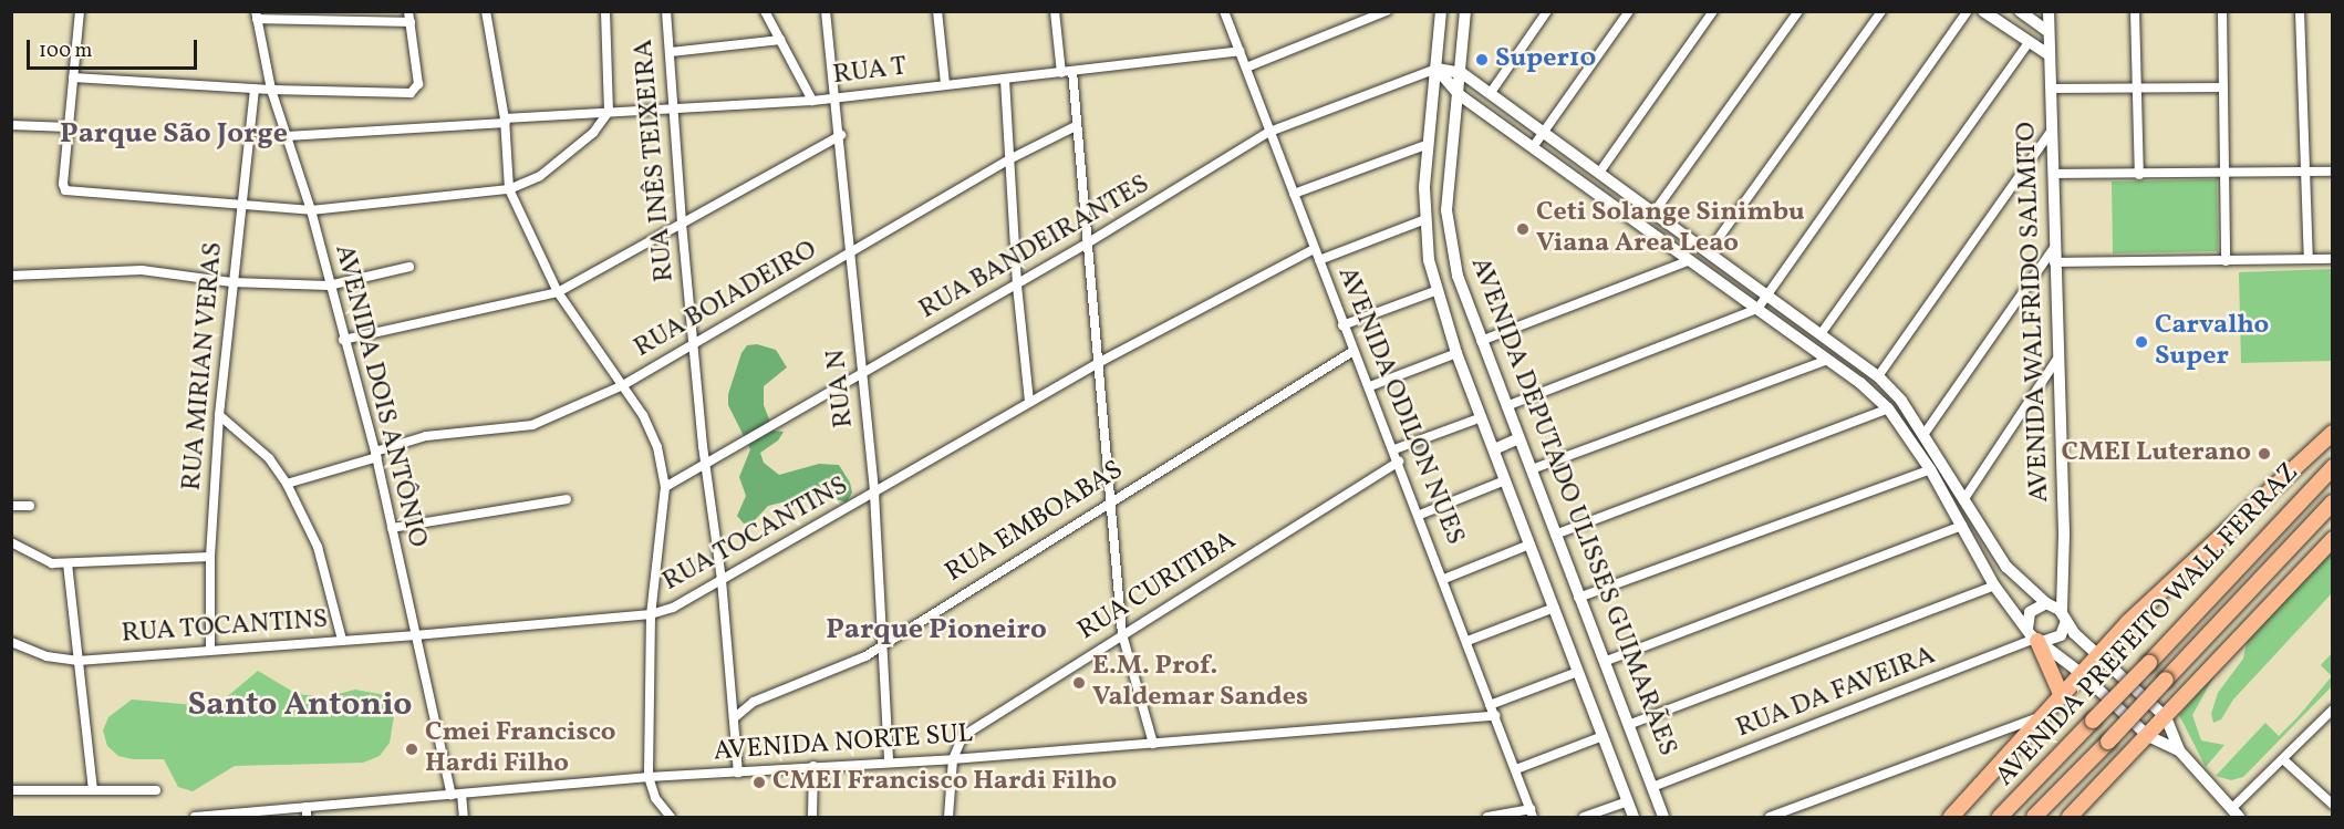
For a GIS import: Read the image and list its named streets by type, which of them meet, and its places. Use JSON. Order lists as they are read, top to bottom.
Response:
{
  "streets": {
    "main road": ["AVENIDA PREFEITO WALL FERRAZ"],
    "street": [
      "RUA T",
      "RUA INÊS TEIXEIRA",
      "RUA BANDEIRANTES",
      "RUA BOIADEIRO",
      "AVENIDA WALFRIDO SALMITO",
      "RUA MIRIAN VERAS",
      "RUA N",
      "AVENIDA DOIS ANTÔNIO",
      "AVENIDA ODILON NUES",
      "AVENIDA DEPUTADO ULISSES GUIMARÃES",
      "RUA EMBOABAS",
      "RUA TOCANTINS",
      "RUA CURITIBA",
      "RUA DA FAVEIRA",
      "AVENIDA NORTE SUL"
    ]
  },
  "crossings": [
    ["RUA T", "RUA INÊS TEIXEIRA"],
    ["RUA T", "RUA N"],
    ["RUA T", "AVENIDA DOIS ANTÔNIO"],
    ["RUA T", "AVENIDA ODILON NUES"],
    ["RUA INÊS TEIXEIRA", "RUA BANDEIRANTES"],
    ["RUA INÊS TEIXEIRA", "RUA BOIADEIRO"],
    ["RUA INÊS TEIXEIRA", "RUA EMBOABAS"],
    ["RUA INÊS TEIXEIRA", "RUA TOCANTINS"],
    ["RUA BANDEIRANTES", "RUA N"],
    ["RUA BANDEIRANTES", "AVENIDA ODILON NUES"],
    ["RUA BANDEIRANTES", "AVENIDA DEPUTADO ULISSES GUIMARÃES"],
    ["RUA BOIADEIRO", "RUA N"],
    ["RUA BOIADEIRO", "AVENIDA DOIS ANTÔNIO"],
    ["RUA MIRIAN VERAS", "RUA TOCANTINS"],
    ["RUA N", "RUA EMBOABAS"],
    ["RUA N", "RUA TOCANTINS"],
    ["RUA N", "AVENIDA NORTE SUL"],
    ["AVENIDA DOIS ANTÔNIO", "RUA TOCANTINS"],
    ["AVENIDA DOIS ANTÔNIO", "AVENIDA NORTE SUL"],
    ["AVENIDA ODILON NUES", "RUA EMBOABAS"],
    ["AVENIDA ODILON NUES", "RUA TOCANTINS"],
    ["AVENIDA ODILON NUES", "RUA CURITIBA"],
    ["AVENIDA ODILON NUES", "AVENIDA NORTE SUL"],
    ["AVENIDA DEPUTADO ULISSES GUIMARÃES", "RUA DA FAVEIRA"],
    ["RUA CURITIBA", "AVENIDA NORTE SUL"]
  ],
  "districts": ["Parque São Jorge", "Parque Pioneiro", "Santo Antonio"],
  "places": [
    "Super10",
    "Ceti Solange Sinimbu Viana Area Leao",
    "Carvalho Super",
    "CMEI Luterano",
    "E.M. Prof. Valdemar Sandes",
    "Cmei Francisco Hardi Filho",
    "CMEI Francisco Hardi Filho"
  ],
  "scale_bar": "100 m"
}
